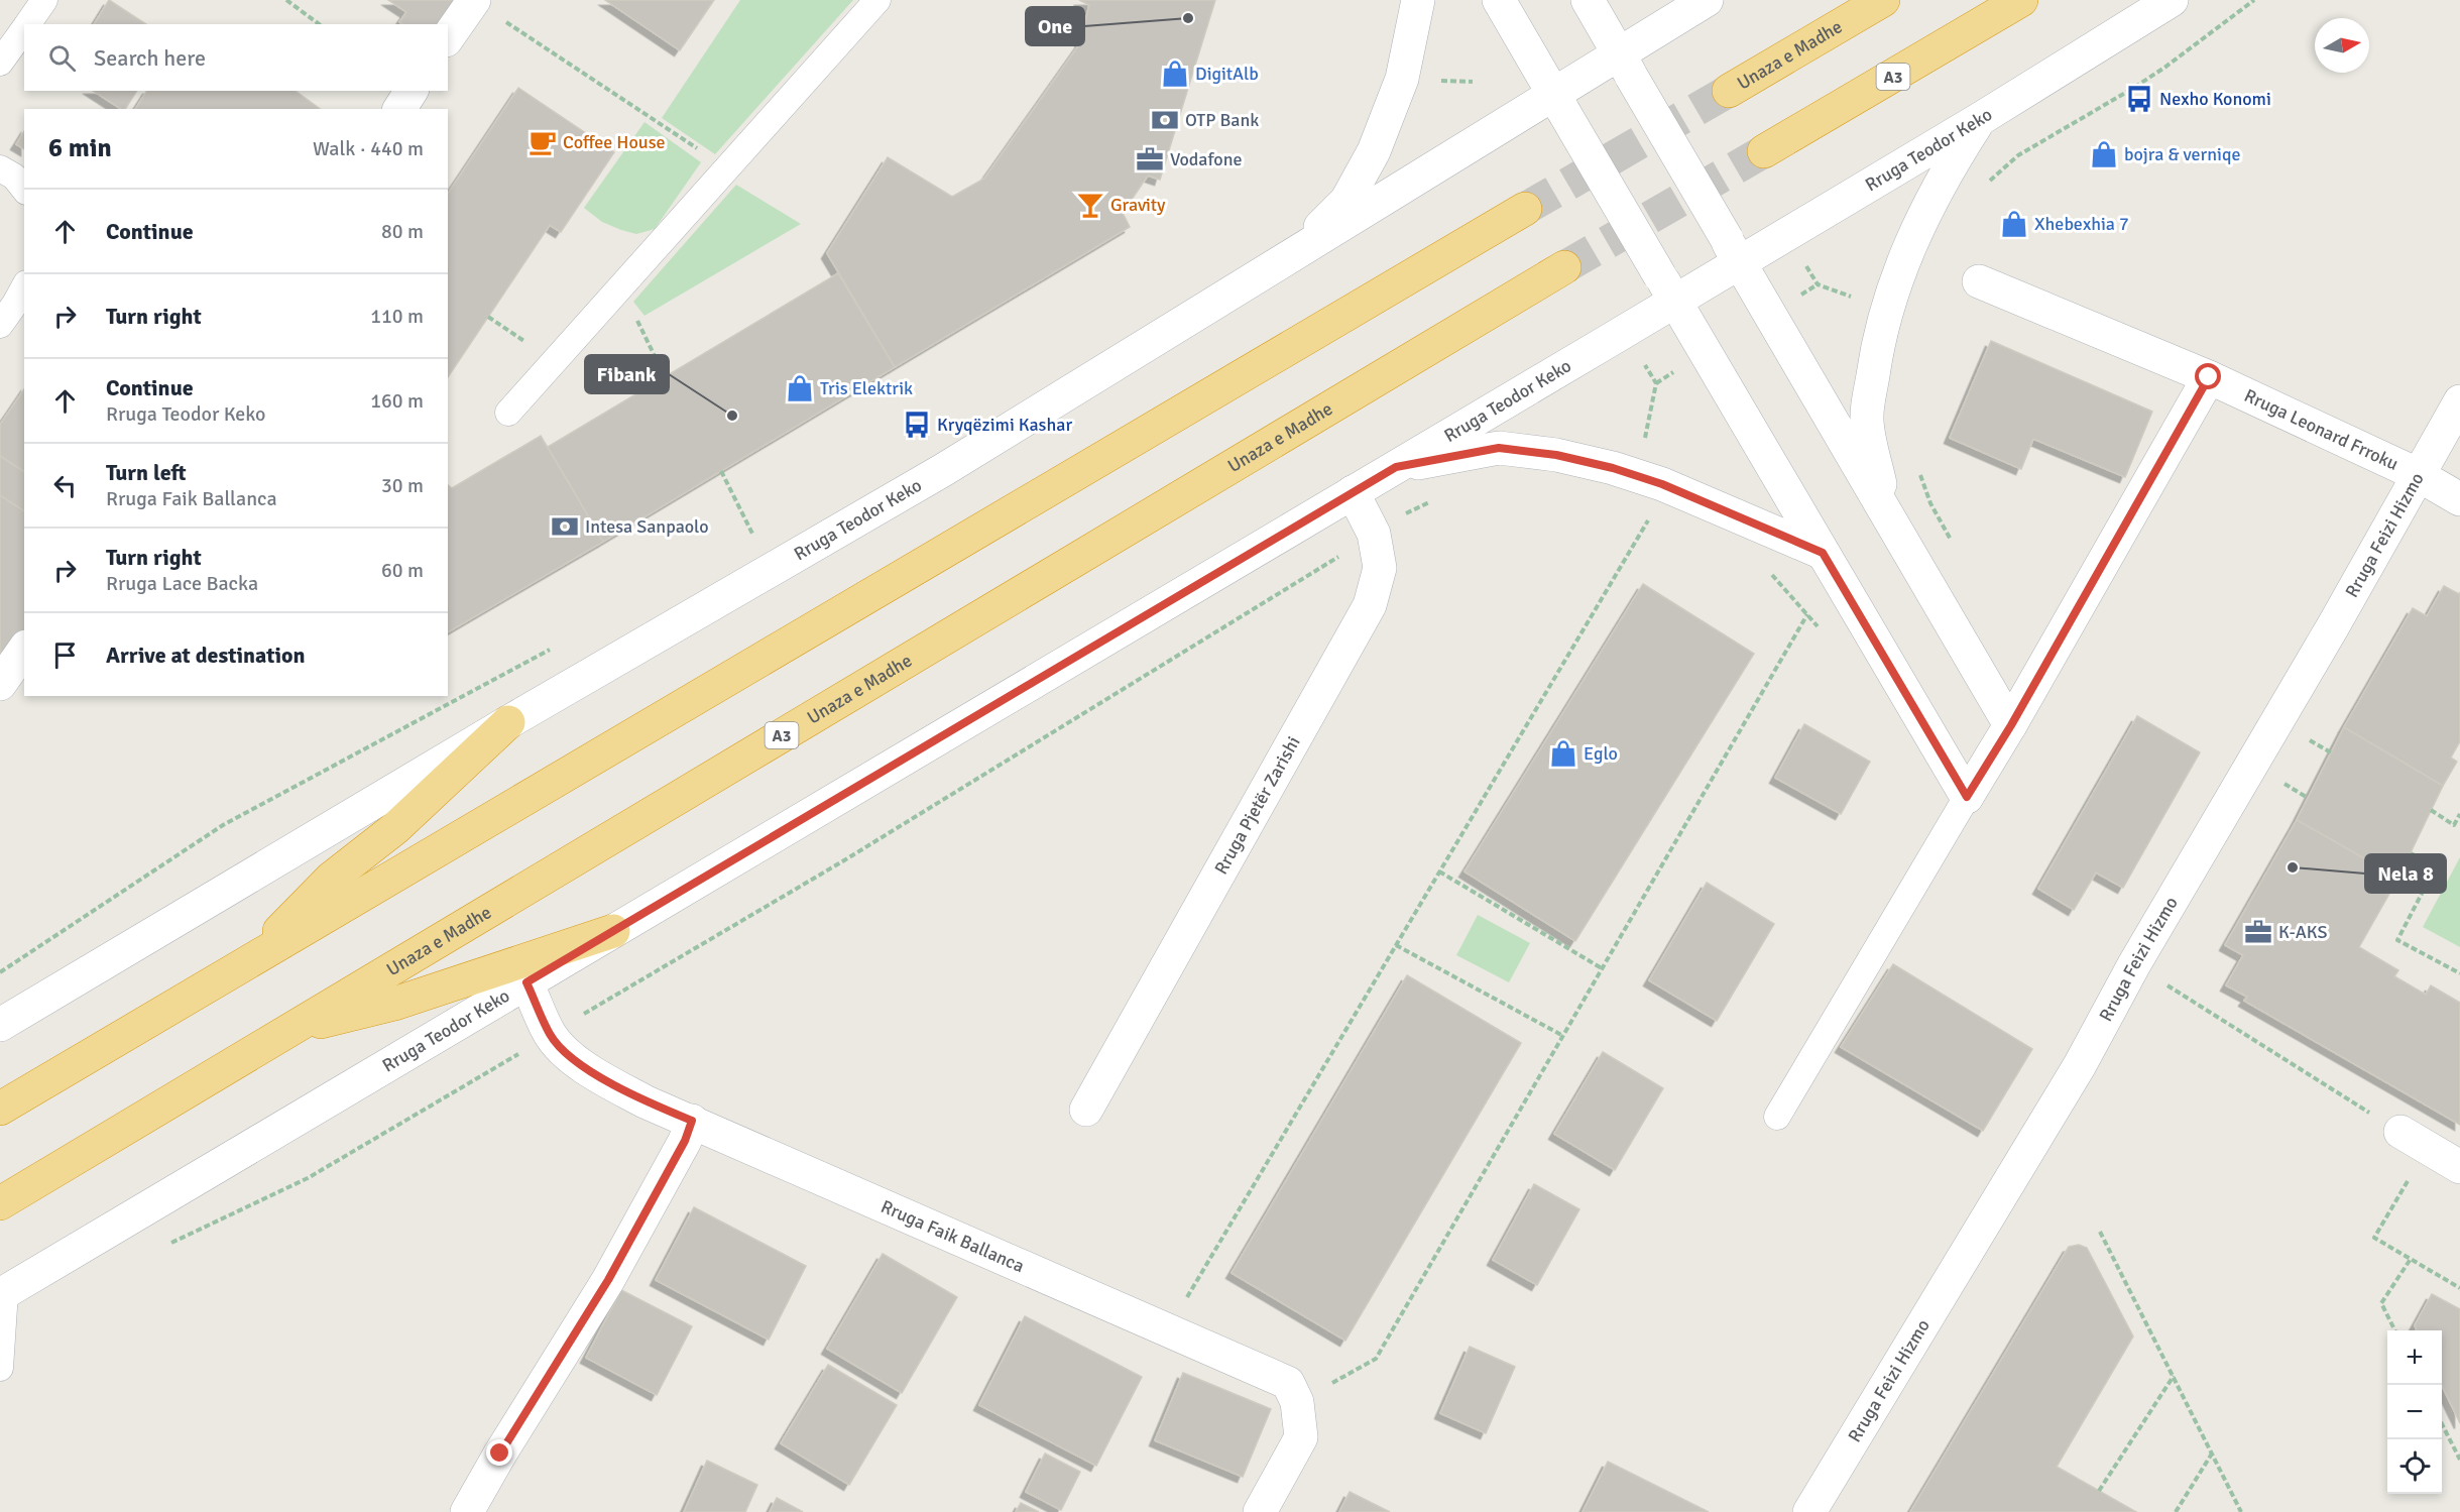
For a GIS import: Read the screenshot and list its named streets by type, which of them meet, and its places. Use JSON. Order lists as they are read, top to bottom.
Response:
{
  "streets": {
    "highway": ["Unaza e Madhe", "A3"],
    "main road": [
      "Rruga Teodor Keko",
      "Rruga Leonard Frroku",
      "Rruga Feizi Hizmo",
      "Rruga Pjetër Zarishi",
      "Rruga Faik Ballanca"
    ]
  },
  "crossings": [
    ["Rruga Teodor Keko", "Rruga Pjetër Zarishi"],
    ["Rruga Teodor Keko", "Rruga Faik Ballanca"],
    ["Rruga Leonard Frroku", "Rruga Feizi Hizmo"]
  ],
  "places": {
    "other": ["One", "Fibank", "Nela 8"],
    "shop": [
      "DigitAlb",
      "bojra & verniqe",
      "Xhebexhia 7",
      "Tris Elektrik",
      "Eglo"
    ],
    "bus stop": ["Nexho Konomi", "Kryqëzimi Kashar"],
    "bank": ["OTP Bank", "Intesa Sanpaolo"],
    "cafe": ["Coffee House"],
    "office": ["Vodafone", "K-AKS"],
    "bar": ["Gravity"]
  },
  "north": "right",
  "page": {
    "search": "Search here",
    "heading": ["6 min", "Walk · 440 m"],
    "list": [
      ["Continue", "80 m"],
      ["Turn right", "110 m"],
      ["Continue", "Rruga Teodor Keko", "160 m"],
      ["Turn left", "Rruga Faik Ballanca", "30 m"],
      ["Turn right", "Rruga Lace Backa", "60 m"],
      "Arrive at destination"
    ],
    "map_buttons": ["+", "−"]
  }
}
